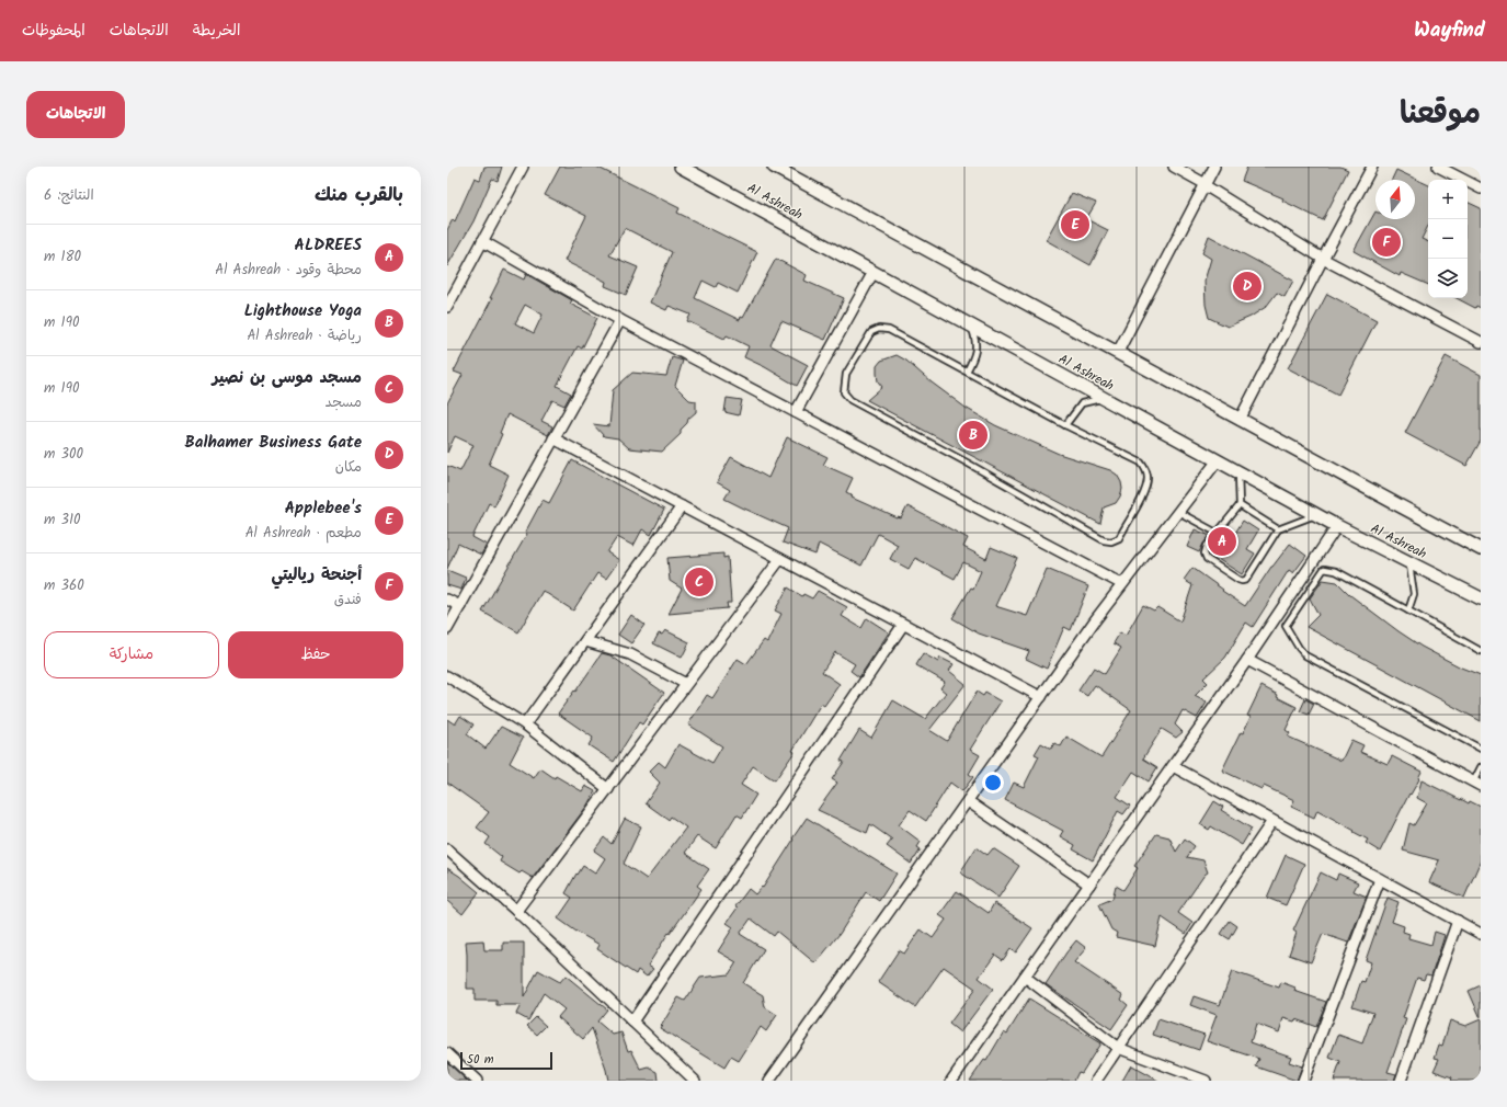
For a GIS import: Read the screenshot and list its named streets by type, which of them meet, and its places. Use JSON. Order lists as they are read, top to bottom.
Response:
{
  "streets": {
    "street": ["Al Ashreah"]
  },
  "scale_bar": "50 m",
  "north": "top",
  "page": {
    "header": "Wayfind",
    "nav": ["الخريطة", "الاتجاهات", "المحفوظات"],
    "title": "موقعنا",
    "buttons": [
      "الاتجاهات",
      ["حفظ", "مشاركة"]
    ],
    "heading": ["بالقرب منك", "النتائج: 6"],
    "map_buttons": ["+", "−"],
    "pins": [
      "E",
      "F",
      "D",
      "B",
      "A",
      "C"
    ],
    "list": [
      {
        "mark": "A",
        "name": "ALDREES",
        "note": "محطة وقود · Al Ashreah",
        "value": "180 m"
      },
      {
        "mark": "B",
        "name": "Lighthouse Yoga",
        "note": "رياضة · Al Ashreah",
        "value": "190 m"
      },
      {
        "mark": "C",
        "name": "مسجد موسى بن نصير",
        "note": "مسجد",
        "value": "190 m"
      },
      {
        "mark": "D",
        "name": "Balhamer Business Gate",
        "note": "مكان",
        "value": "300 m"
      },
      {
        "mark": "E",
        "name": "Applebee's",
        "note": "مطعم · Al Ashreah",
        "value": "310 m"
      },
      {
        "mark": "F",
        "name": "أجنحة رياليتي",
        "note": "فندق",
        "value": "360 m"
      }
    ],
    "scale": "50 m"
  }
}
